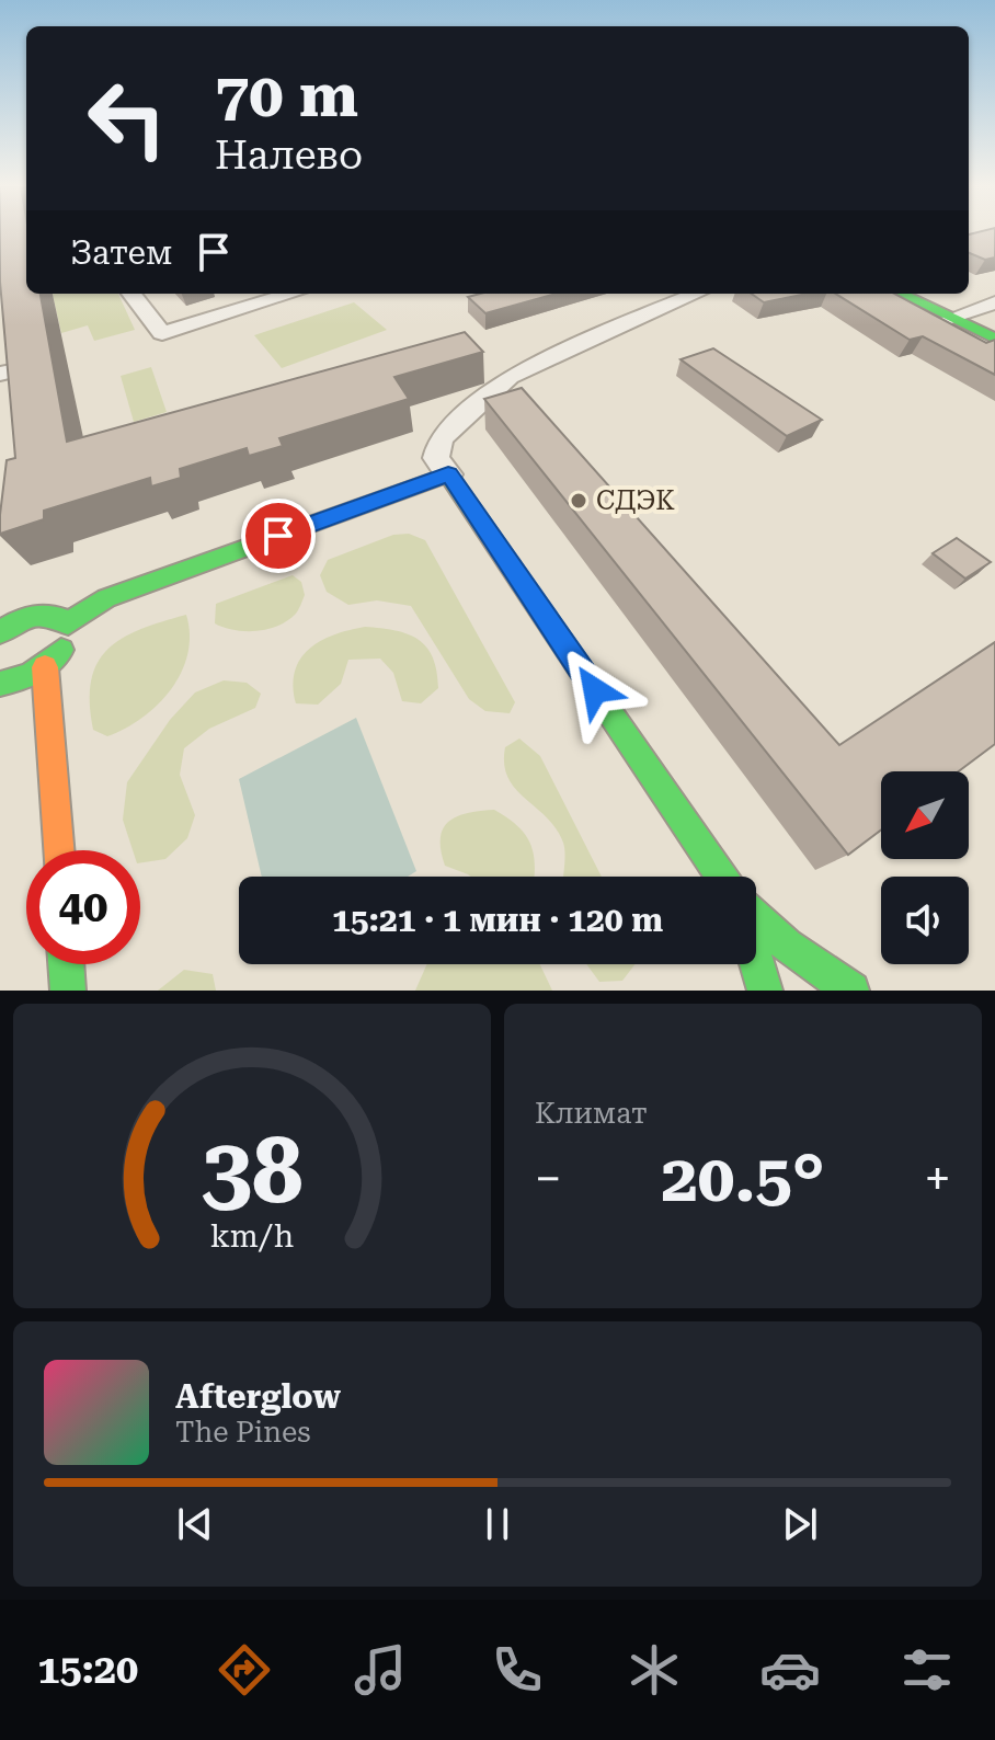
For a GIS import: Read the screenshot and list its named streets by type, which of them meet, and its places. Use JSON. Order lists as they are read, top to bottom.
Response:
{
  "places": ["СДЭК"],
  "north": "bottom left",
  "page": {
    "turn": ["70 m", "Налево"],
    "then": "Затем",
    "limit": "40",
    "trip": "15:21 · 1 мин · 120 m",
    "tile": "Климат",
    "heat": ["−", "20.5°", "+"],
    "song": ["Afterglow", "The Pines"],
    "tabs": "15:20",
    "gauge": ["38", "km/h"]
  }
}
